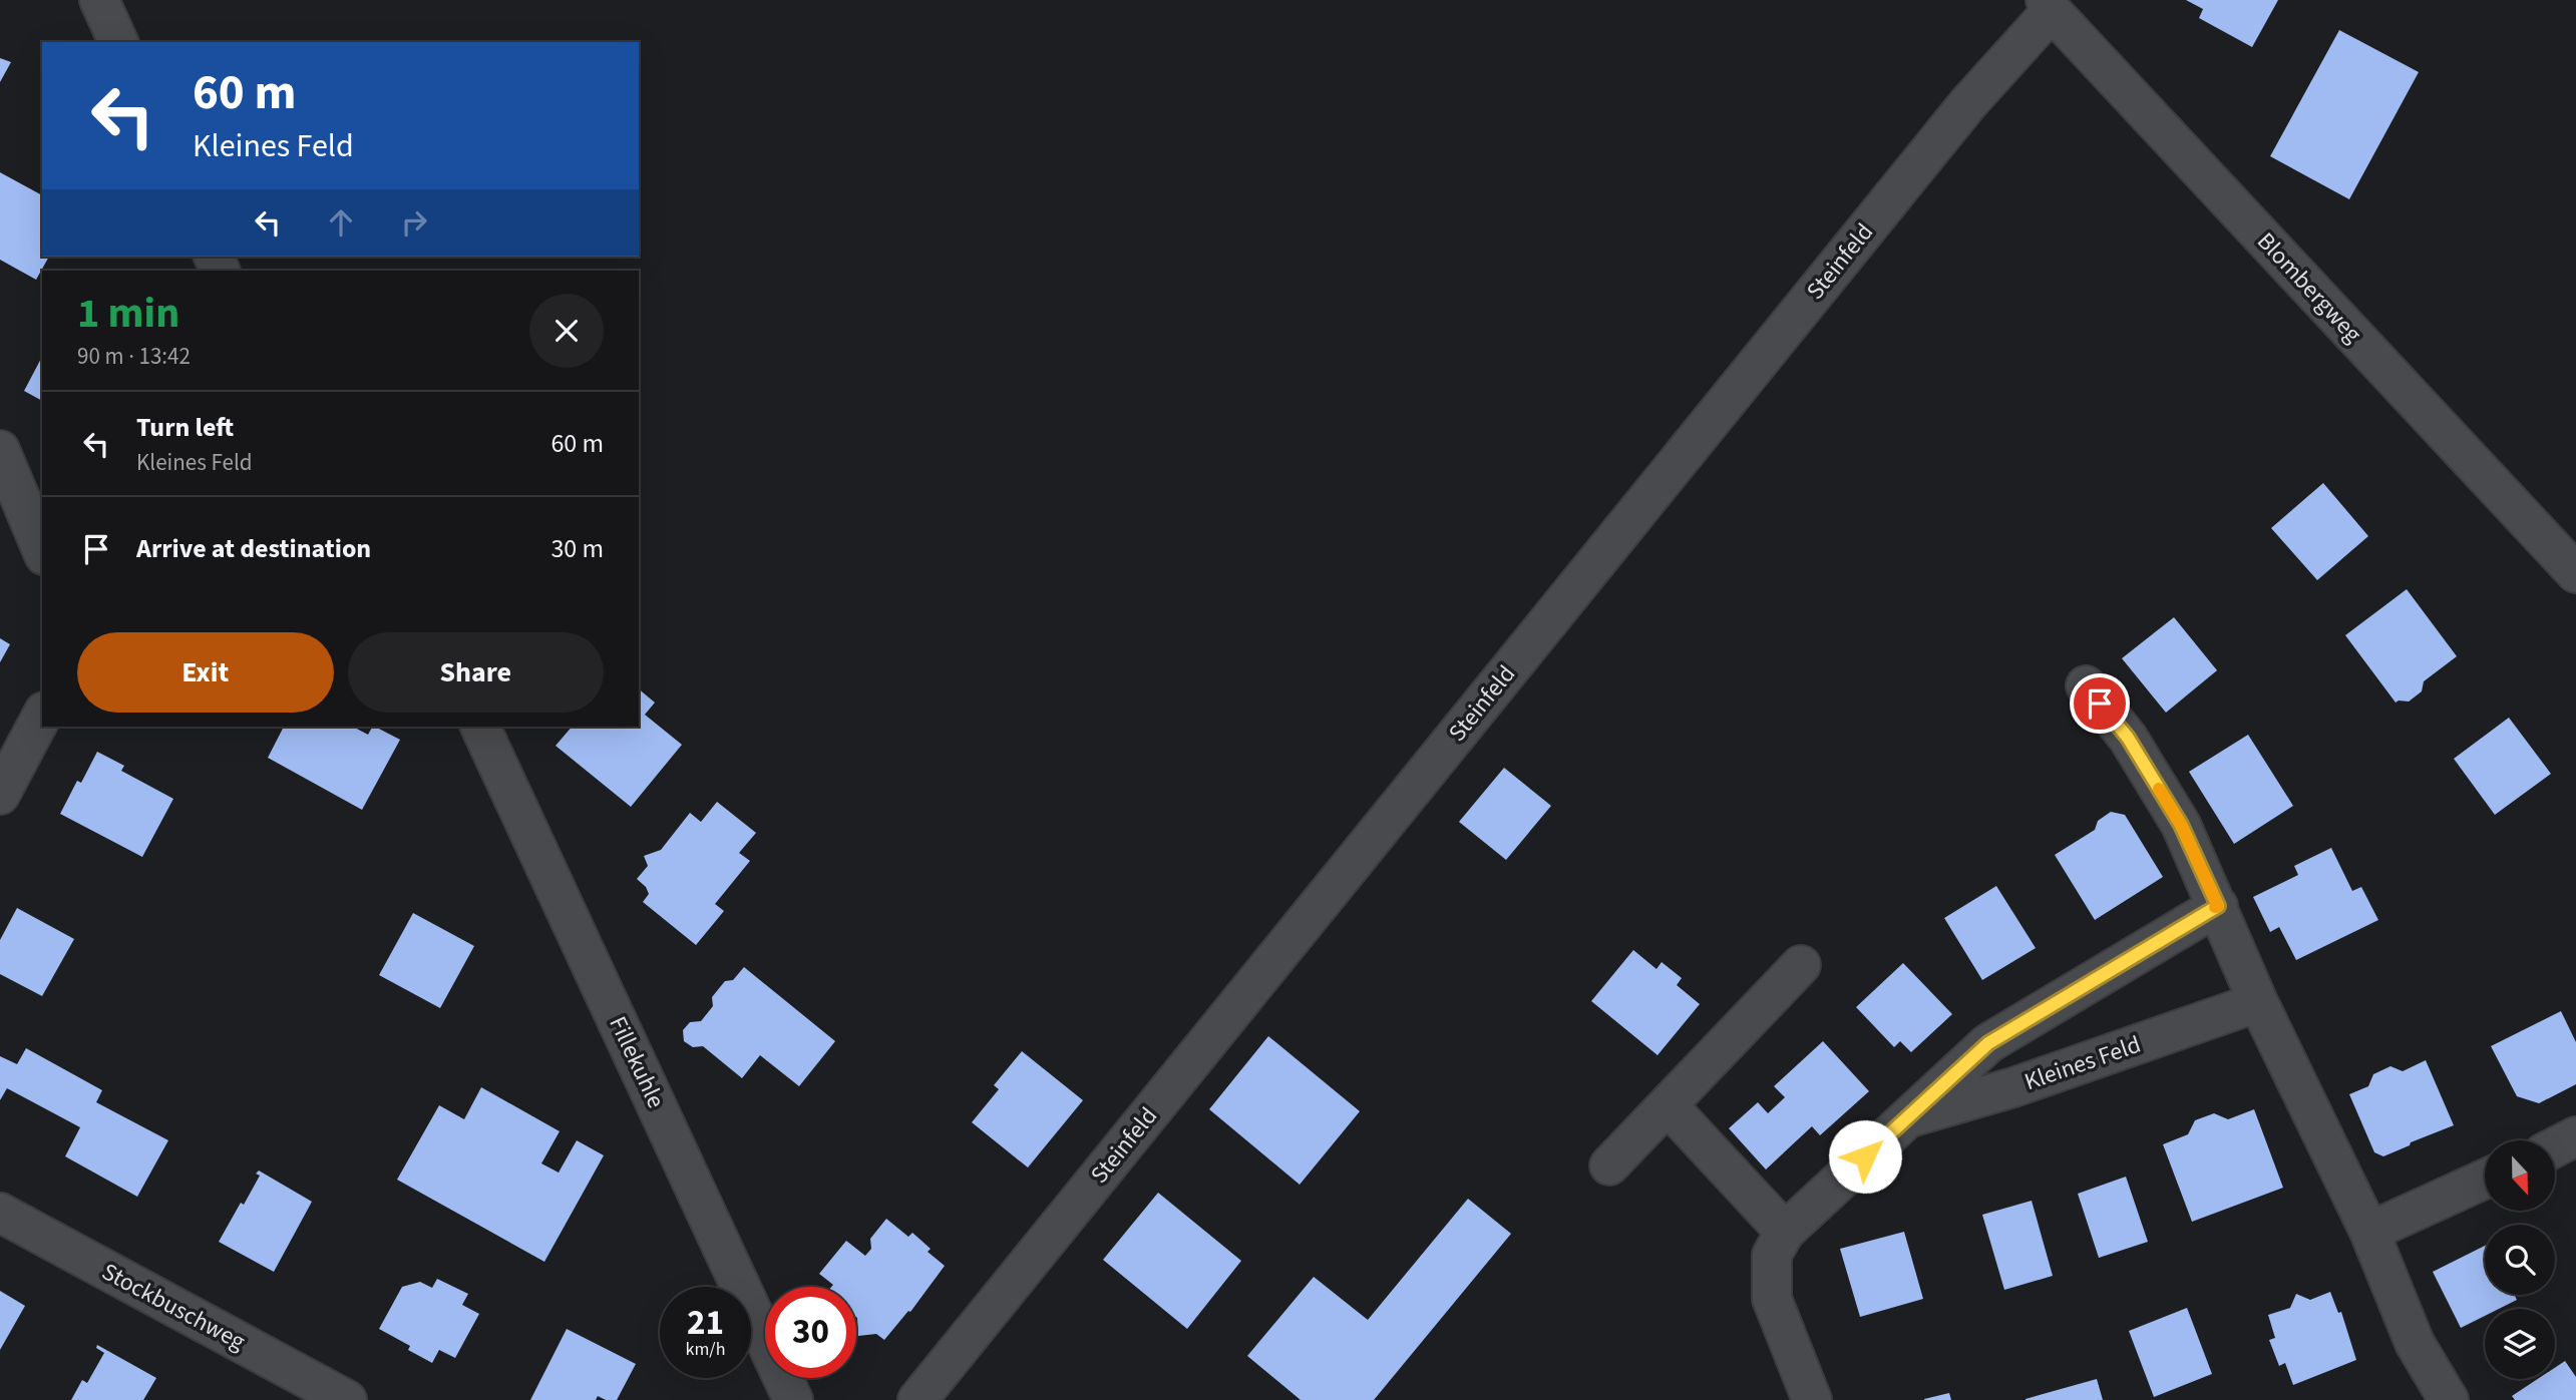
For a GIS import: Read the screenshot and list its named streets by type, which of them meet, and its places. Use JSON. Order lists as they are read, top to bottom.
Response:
{
  "streets": {
    "street": [
      "Steinfeld",
      "Blombergweg",
      "Fillekuhle",
      "Kleines Feld",
      "Stockbuschweg"
    ]
  },
  "crossings": [
    ["Steinfeld", "Blombergweg"]
  ],
  "north": "bottom",
  "page": {
    "turn": ["60 m", "Kleines Feld"],
    "heading": ["1 min", "90 m · 13:42"],
    "list": [
      {
        "name": "Turn left",
        "note": "Kleines Feld",
        "value": "60 m"
      },
      {
        "name": "Arrive at destination",
        "value": "30 m"
      }
    ],
    "buttons": ["Exit", "Share"],
    "speed": "21 km/h",
    "limit": "30"
  }
}
